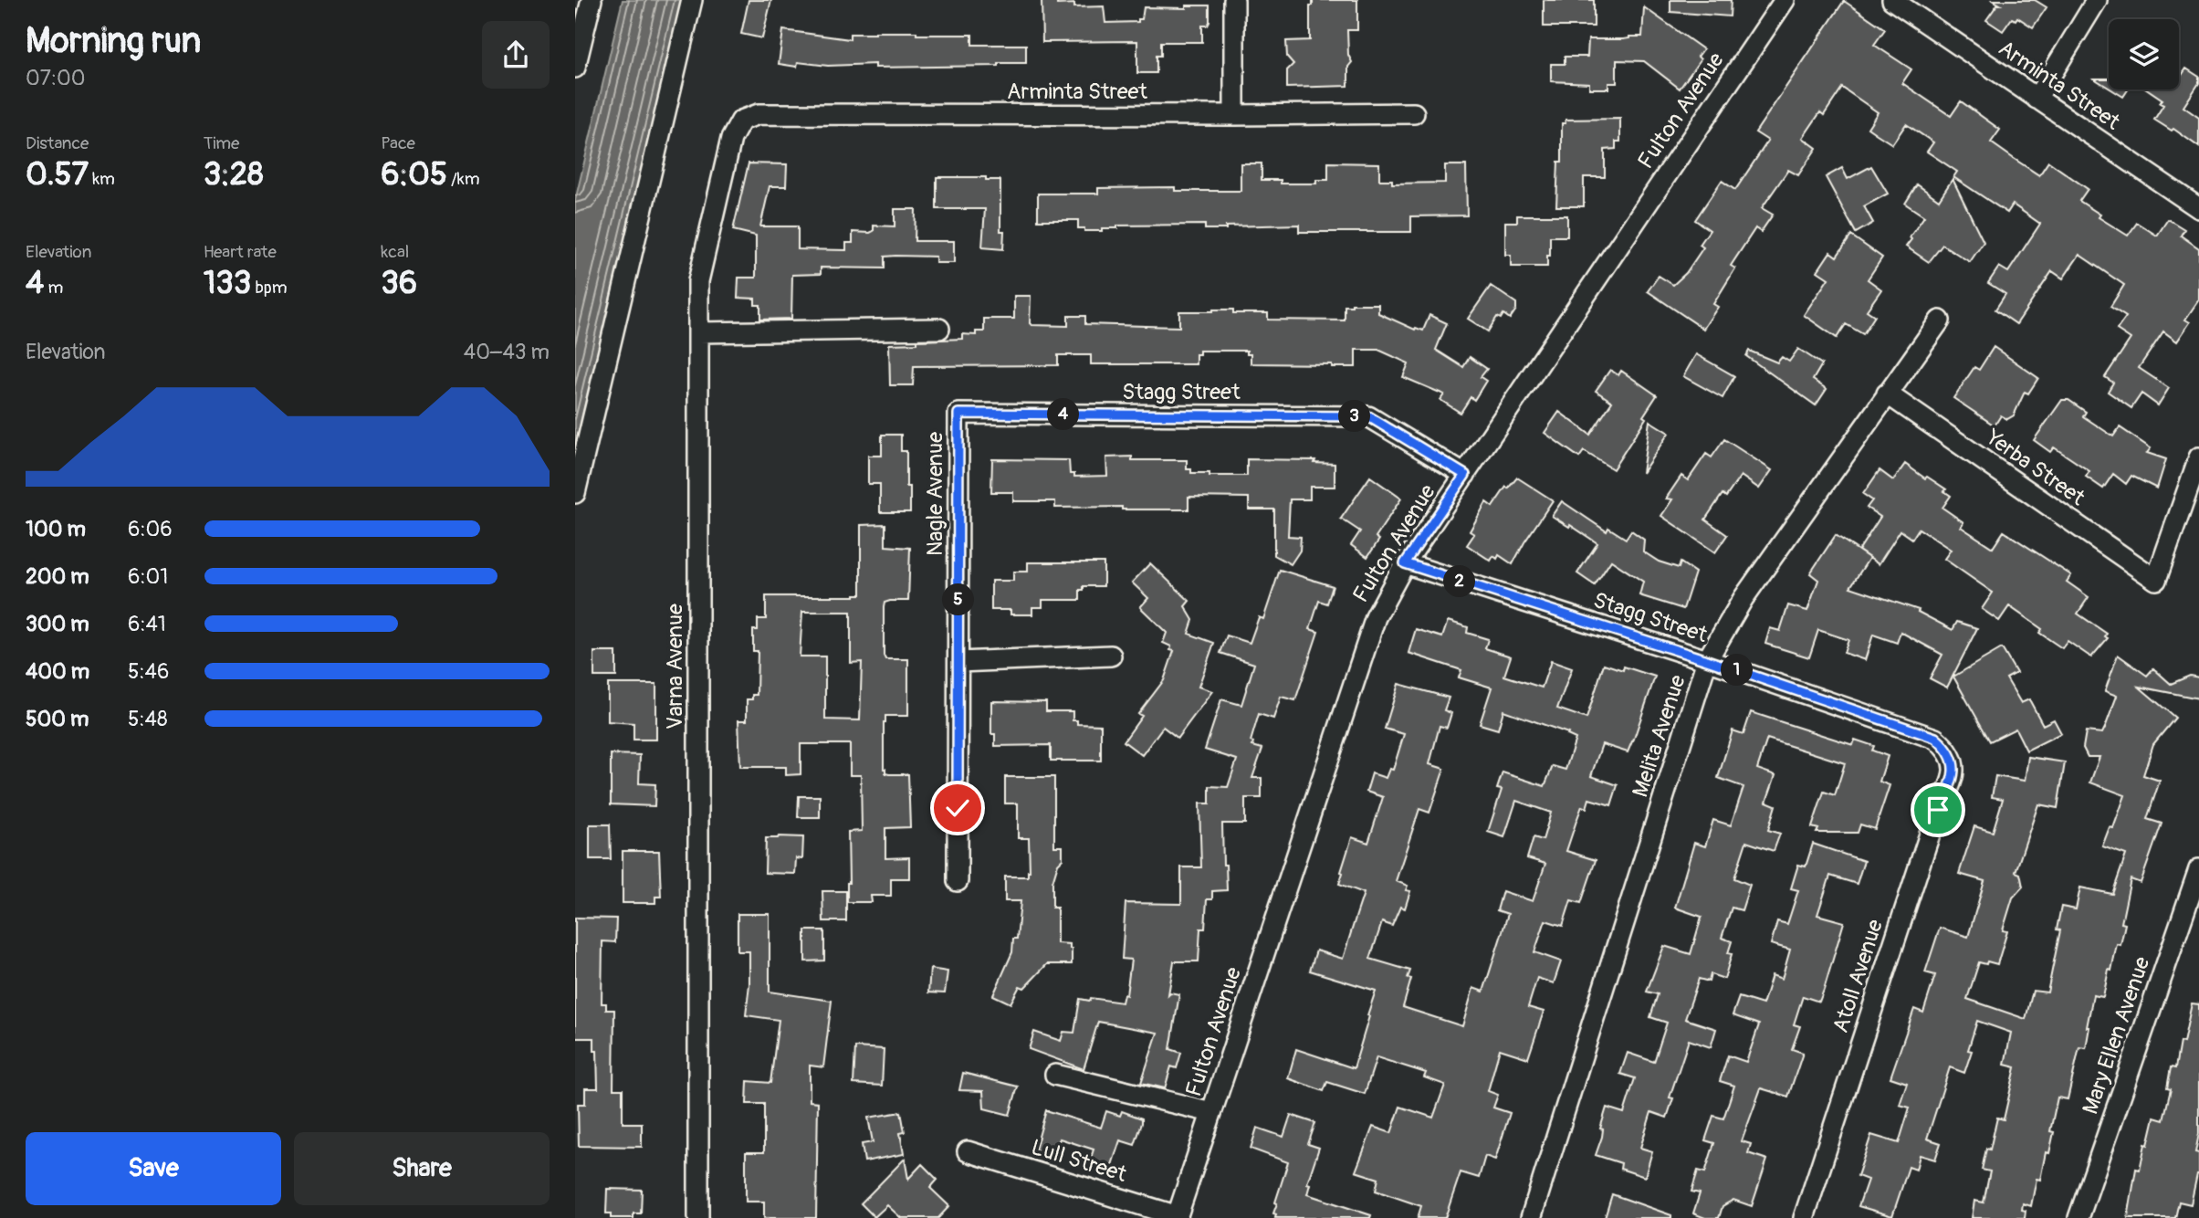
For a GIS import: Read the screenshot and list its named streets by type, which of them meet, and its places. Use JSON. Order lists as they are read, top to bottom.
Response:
{
  "streets": {
    "street": [
      "Arminta Street",
      "Fulton Avenue",
      "Stagg Street",
      "Yerba Street",
      "Nagle Avenue",
      "Varna Avenue",
      "Melita Avenue",
      "Atoll Avenue",
      "Mary Ellen Avenue",
      "Lull Street"
    ]
  },
  "crossings": [
    ["Arminta Street", "Varna Avenue"],
    ["Fulton Avenue", "Stagg Street"],
    ["Fulton Avenue", "Lull Street"],
    ["Stagg Street", "Nagle Avenue"],
    ["Stagg Street", "Melita Avenue"],
    ["Stagg Street", "Atoll Avenue"],
    ["Yerba Street", "Melita Avenue"]
  ],
  "page": {
    "heading": ["Morning run", "07:00"],
    "stats": [
      ["Distance", "0.57 km"],
      ["Time", "3:28"],
      ["Pace", "6:05 /km"],
      ["Elevation", "4 m"],
      ["Heart rate", "133 bpm"],
      ["kcal", "36"]
    ],
    "chart": ["Elevation", "40–43 m"],
    "pins": [
      "4",
      "3",
      "2",
      "5",
      "1"
    ],
    "list": [
      {
        "name": "100 m",
        "note": "6:06"
      },
      {
        "name": "200 m",
        "note": "6:01"
      },
      {
        "name": "300 m",
        "note": "6:41"
      },
      {
        "name": "400 m",
        "note": "5:46"
      },
      {
        "name": "500 m",
        "note": "5:48"
      }
    ],
    "buttons": ["Save", "Share"]
  }
}
